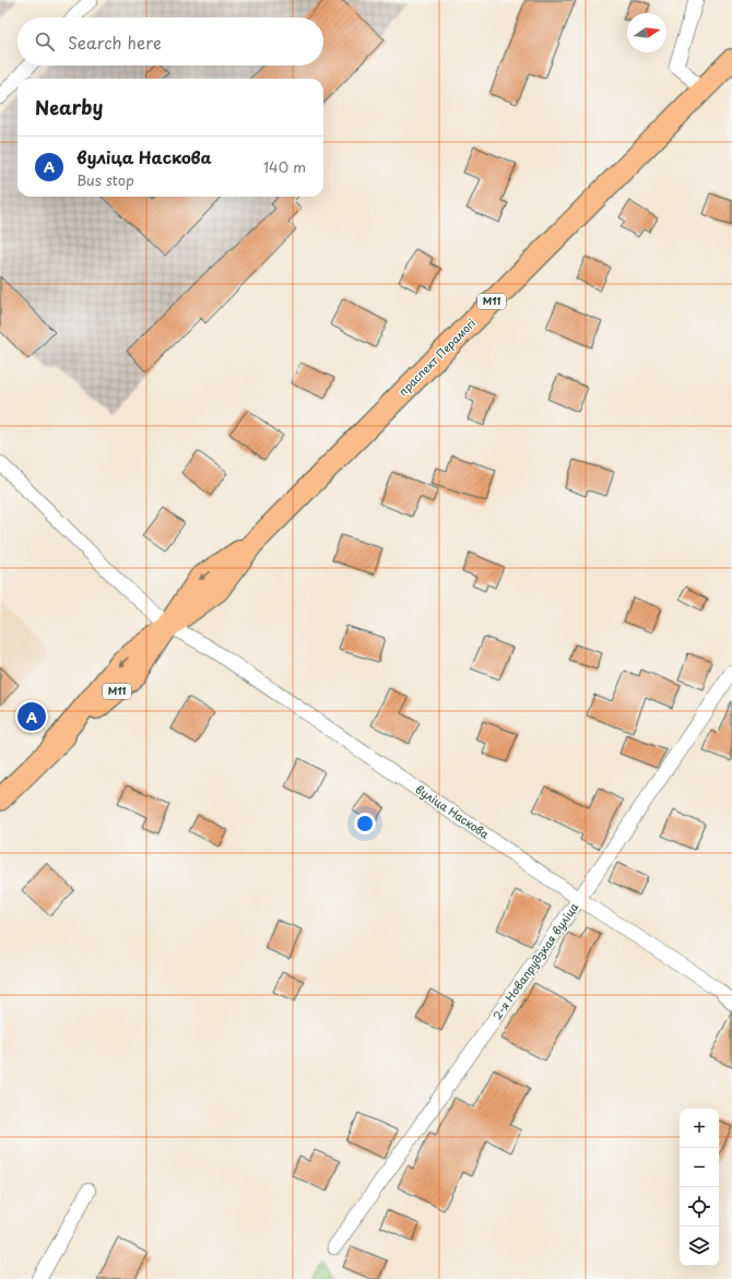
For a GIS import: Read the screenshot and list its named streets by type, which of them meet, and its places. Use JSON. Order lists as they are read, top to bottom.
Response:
{
  "streets": {
    "main road": ["М11", "праспект Перамогі"],
    "street": ["вуліца Наскова", "2-я Новапрудзкая вуліца"]
  },
  "crossings": [
    ["праспект Перамогі", "вуліца Наскова"],
    ["вуліца Наскова", "2-я Новапрудзкая вуліца"]
  ],
  "north": "right",
  "page": {
    "search": "Search here",
    "heading": "Nearby",
    "list": [
      {
        "mark": "A",
        "name": "вуліца Наскова",
        "note": "Bus stop",
        "value": "140 m"
      }
    ],
    "pins": "A",
    "map_buttons": ["+", "−"]
  }
}
